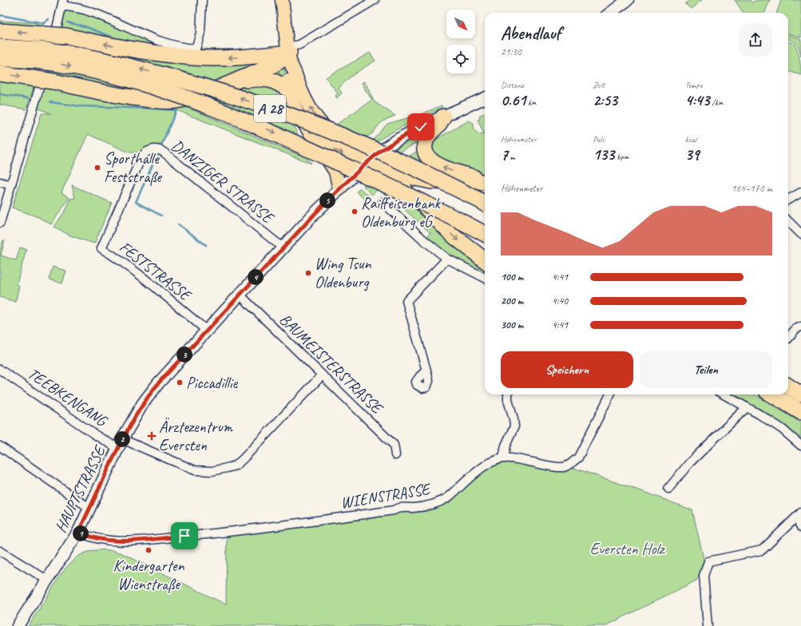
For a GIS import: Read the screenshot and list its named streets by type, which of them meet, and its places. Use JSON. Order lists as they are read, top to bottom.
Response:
{
  "streets": {
    "highway": ["A 28"],
    "street": [
      "DANZIGER STRASSE",
      "FESTSTRASSE",
      "BAUMEISTERSTRASSE",
      "TEEBKENGANG",
      "HAUPTSTRASSE",
      "WIENSTRASSE"
    ]
  },
  "crossings": [
    ["DANZIGER STRASSE", "FESTSTRASSE"],
    ["DANZIGER STRASSE", "HAUPTSTRASSE"],
    ["FESTSTRASSE", "HAUPTSTRASSE"],
    ["BAUMEISTERSTRASSE", "TEEBKENGANG"],
    ["BAUMEISTERSTRASSE", "HAUPTSTRASSE"],
    ["TEEBKENGANG", "HAUPTSTRASSE"],
    ["HAUPTSTRASSE", "WIENSTRASSE"]
  ],
  "parks": ["Eversten Holz"],
  "places": {
    "other": [
      "Sporthalle Feststraße",
      "Raiffeisenbank Oldenburg eG",
      "Wing Tsun Oldenburg",
      "Piccadillie",
      "Kindergarten Wienstraße"
    ],
    "health": ["Ärztezentrum Eversten"]
  },
  "north": "bottom right",
  "page": {
    "heading": ["Abendlauf", "21:30"],
    "stats": [
      ["Distanz", "0.61 km"],
      ["Zeit", "2:53"],
      ["Tempo", "4:43 /km"],
      ["Höhenmeter", "7 m"],
      ["Puls", "133 bpm"],
      ["kcal", "39"]
    ],
    "chart": ["Höhenmeter", "164–170 m"],
    "pins": [
      "5",
      "4",
      "3",
      "2",
      "1"
    ],
    "list": [
      {
        "name": "100 m",
        "note": "4:41"
      },
      {
        "name": "200 m",
        "note": "4:40"
      },
      {
        "name": "300 m",
        "note": "4:41"
      }
    ],
    "buttons": ["Speichern", "Teilen"]
  }
}
